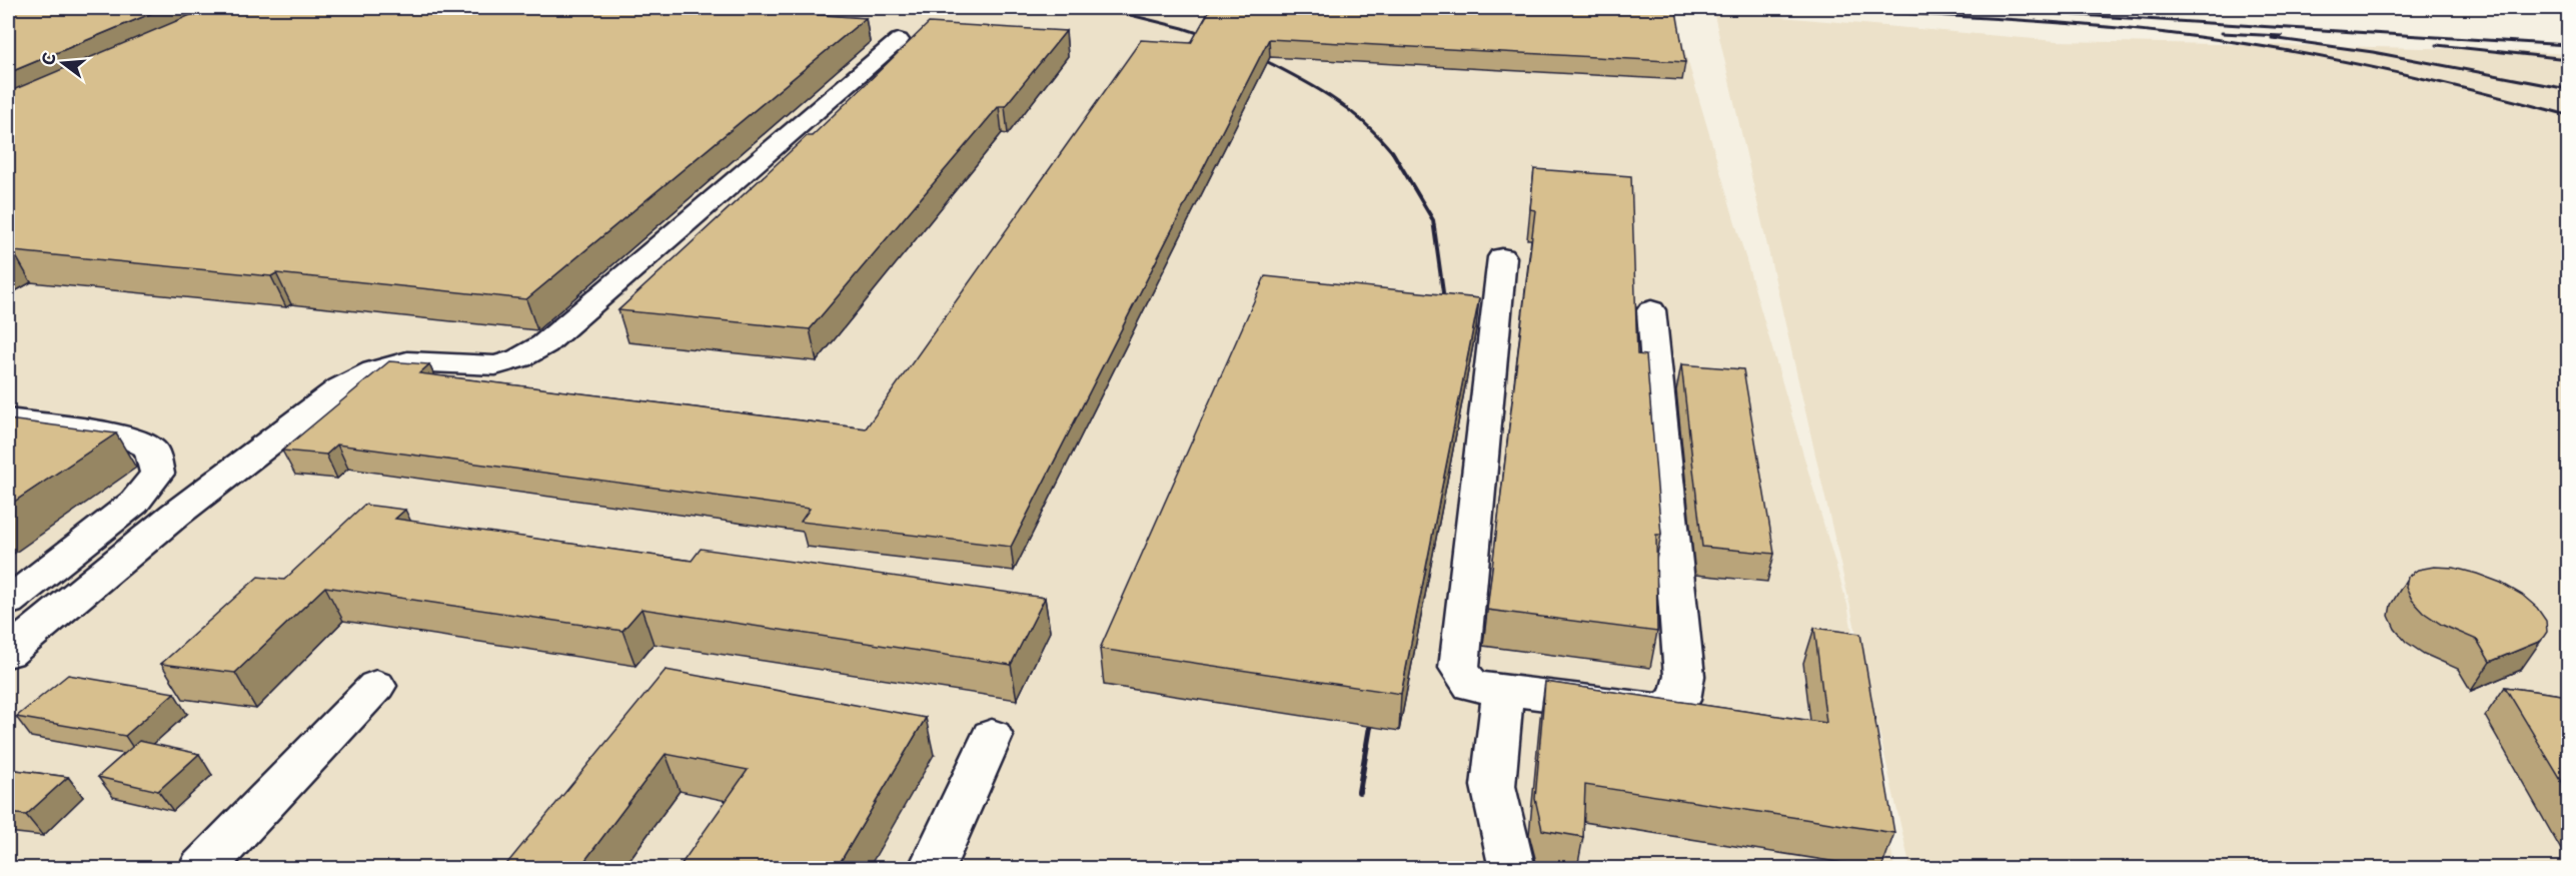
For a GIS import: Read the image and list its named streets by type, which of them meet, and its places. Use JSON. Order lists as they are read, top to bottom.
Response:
{
  "north": "left"
}
